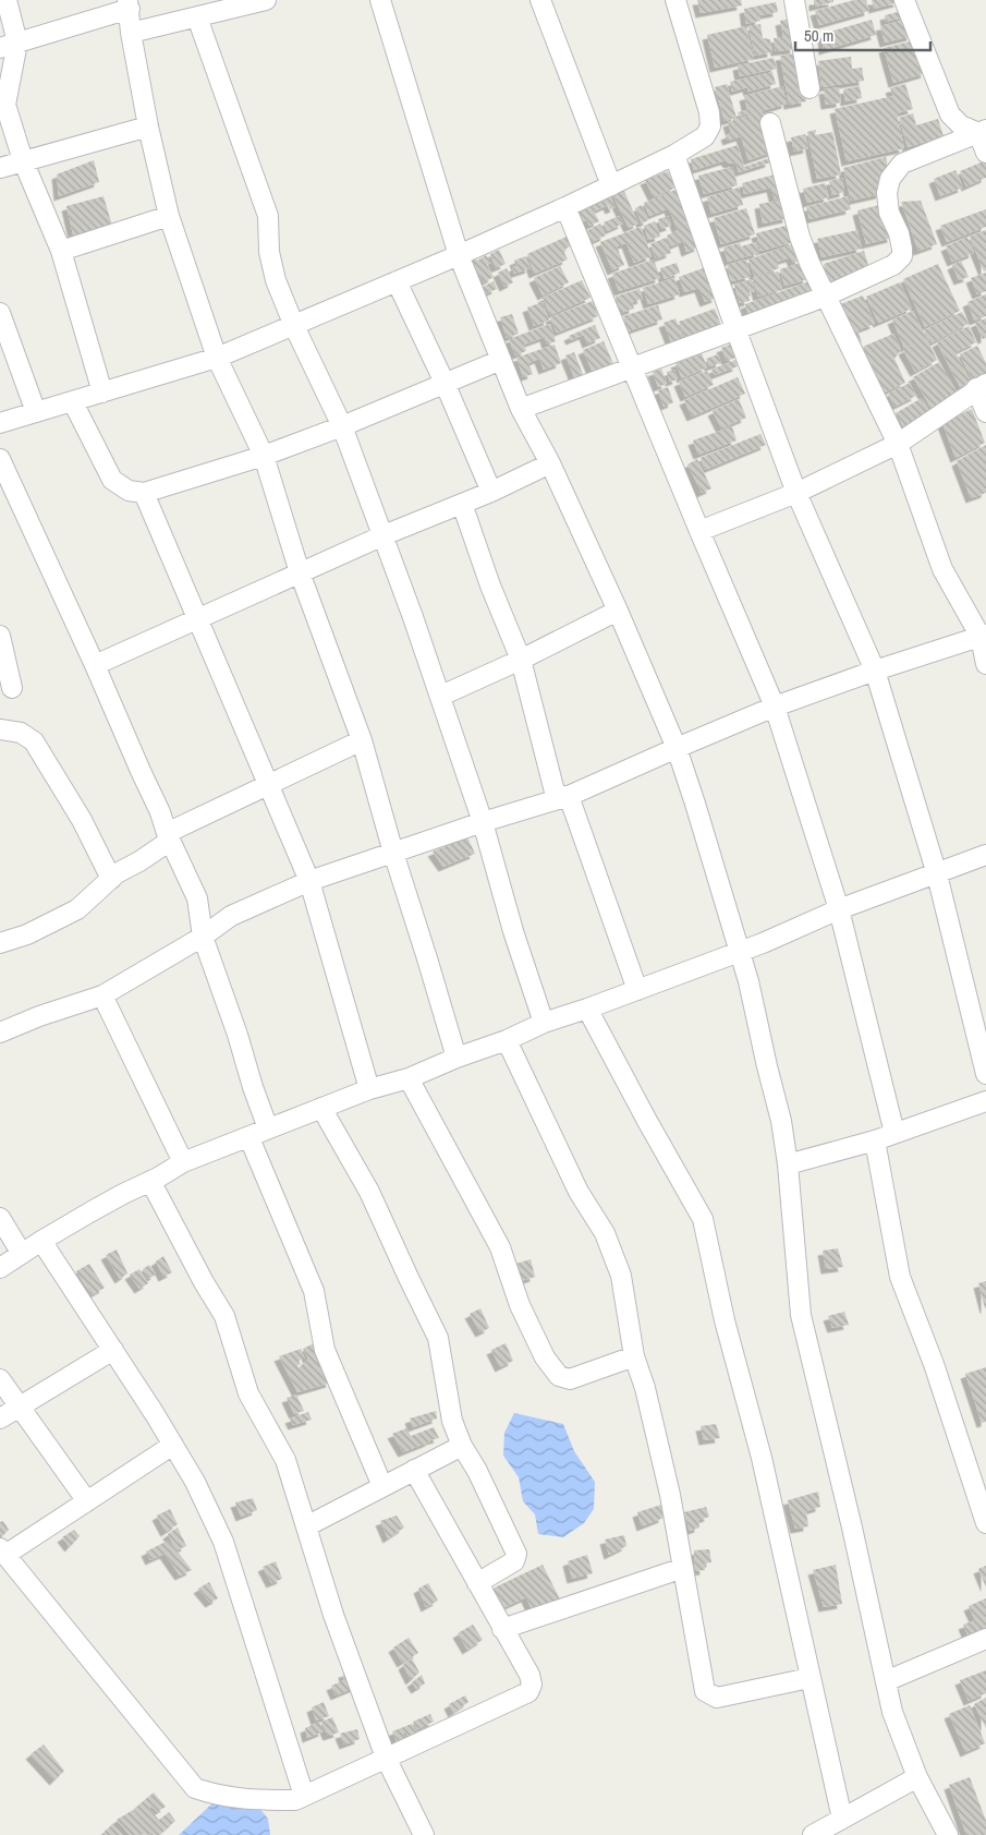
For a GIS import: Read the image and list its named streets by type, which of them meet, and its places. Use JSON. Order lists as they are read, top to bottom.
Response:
{
  "scale_bar": "50 m"
}
